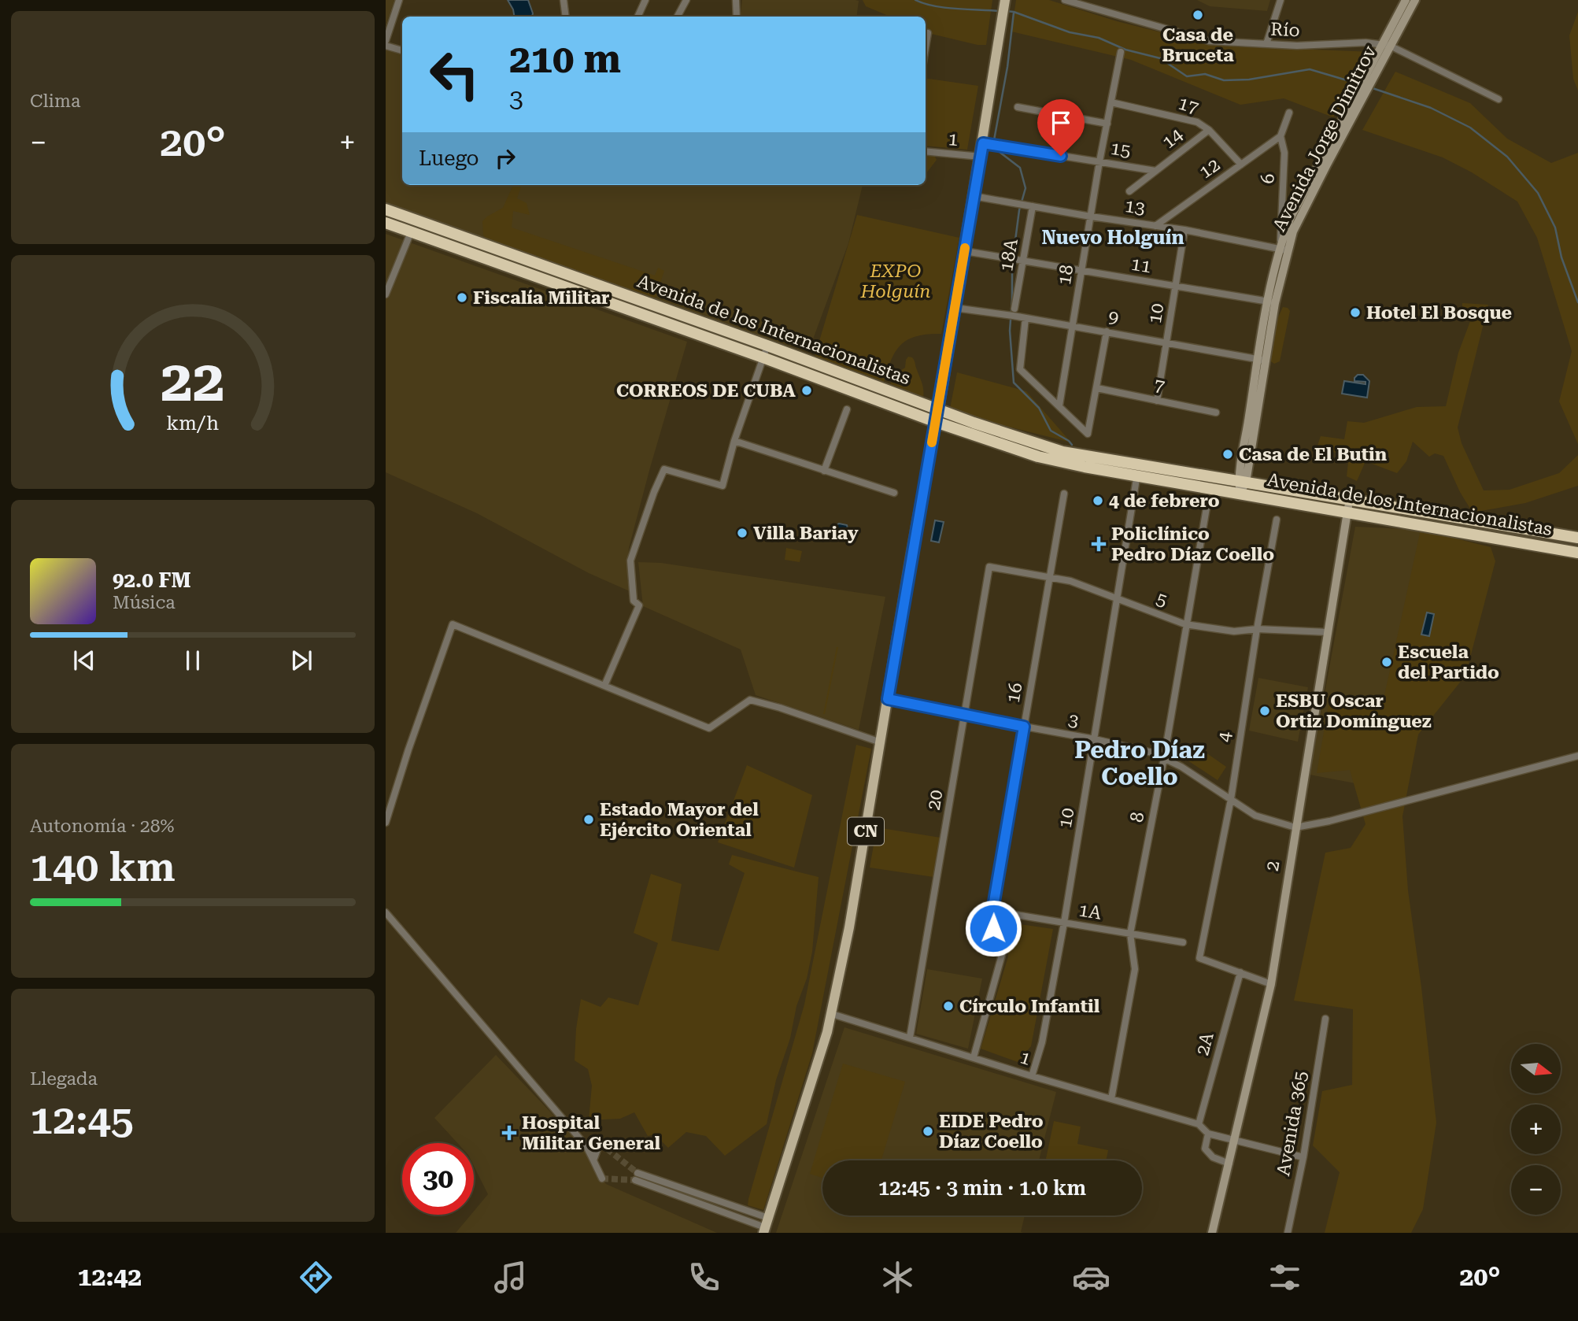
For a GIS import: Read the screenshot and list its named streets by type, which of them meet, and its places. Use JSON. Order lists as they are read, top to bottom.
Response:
{
  "streets": {
    "highway": ["Avenida de los Internacionalistas"],
    "main road": ["CN"],
    "street": [
      "Río",
      "17",
      "14",
      "Avenida Jorge Dimitrov",
      "1",
      "15",
      "12",
      "6",
      "13",
      "18A",
      "11",
      "18",
      "10",
      "9",
      "7",
      "5",
      "16",
      "3",
      "4",
      "20",
      "8",
      "2",
      "1A",
      "2A",
      "Avenida 365"
    ]
  },
  "crossings": [
    ["Río", "Avenida Jorge Dimitrov"],
    ["17", "14"],
    ["17", "12"],
    ["17", "18"],
    ["14", "15"],
    ["Avenida Jorge Dimitrov", "6"],
    ["Avenida Jorge Dimitrov", "13"],
    ["Avenida Jorge Dimitrov", "11"],
    ["Avenida Jorge Dimitrov", "9"],
    ["Avenida Jorge Dimitrov", "Avenida de los Internacionalistas"],
    ["1", "10"],
    ["1", "16"],
    ["1", "20"],
    ["1", "8"],
    ["1", "CN"],
    ["1", "2A"],
    ["15", "18"],
    ["15", "CN"],
    ["12", "6"],
    ["12", "13"],
    ["6", "13"],
    ["13", "18A"],
    ["13", "18"],
    ["13", "10"],
    ["18A", "11"],
    ["11", "18"],
    ["11", "10"],
    ["18", "9"],
    ["10", "9"],
    ["10", "Avenida de los Internacionalistas"],
    ["10", "7"],
    ["10", "5"],
    ["10", "3"],
    ["10", "1A"],
    ["9", "CN"],
    ["Avenida de los Internacionalistas", "CN"],
    ["Avenida de los Internacionalistas", "2"],
    ["5", "16"],
    ["5", "4"],
    ["5", "20"],
    ["5", "8"],
    ["5", "2"],
    ["16", "3"],
    ["16", "1A"],
    ["3", "4"],
    ["3", "20"],
    ["3", "8"],
    ["3", "CN"],
    ["3", "2"],
    ["4", "2A"],
    ["8", "1A"]
  ],
  "districts": ["Nuevo Holguín", "Pedro Díaz Coello"],
  "parks": ["EXPO Holguín"],
  "places": {
    "other": [
      "Casa de Bruceta",
      "Fiscalía Militar",
      "Hotel El Bosque",
      "CORREOS DE CUBA",
      "Casa de El Butin",
      "4 de febrero",
      "Villa Bariay",
      "Escuela del Partido",
      "ESBU Oscar Ortiz Domínguez",
      "Estado Mayor del Ejército Oriental",
      "Círculo Infantil",
      "EIDE Pedro Díaz Coello"
    ],
    "health": ["Policlínico Pedro Díaz Coello", "Hospital Militar General"]
  },
  "north": "right",
  "page": {
    "tile": [
      "Clima",
      ["Autonomía · 28%", "140 km"],
      ["Llegada", "12:45"]
    ],
    "turn": ["210 m", "3"],
    "heat": ["−", "20°", "+"],
    "then": "Luego",
    "song": ["92.0 FM", "Música"],
    "map_buttons": ["+", "−"],
    "limit": "30",
    "trip": "12:45 · 3 min · 1.0 km",
    "tabs": ["12:42", "20°"],
    "gauge": ["22", "km/h"]
  }
}
